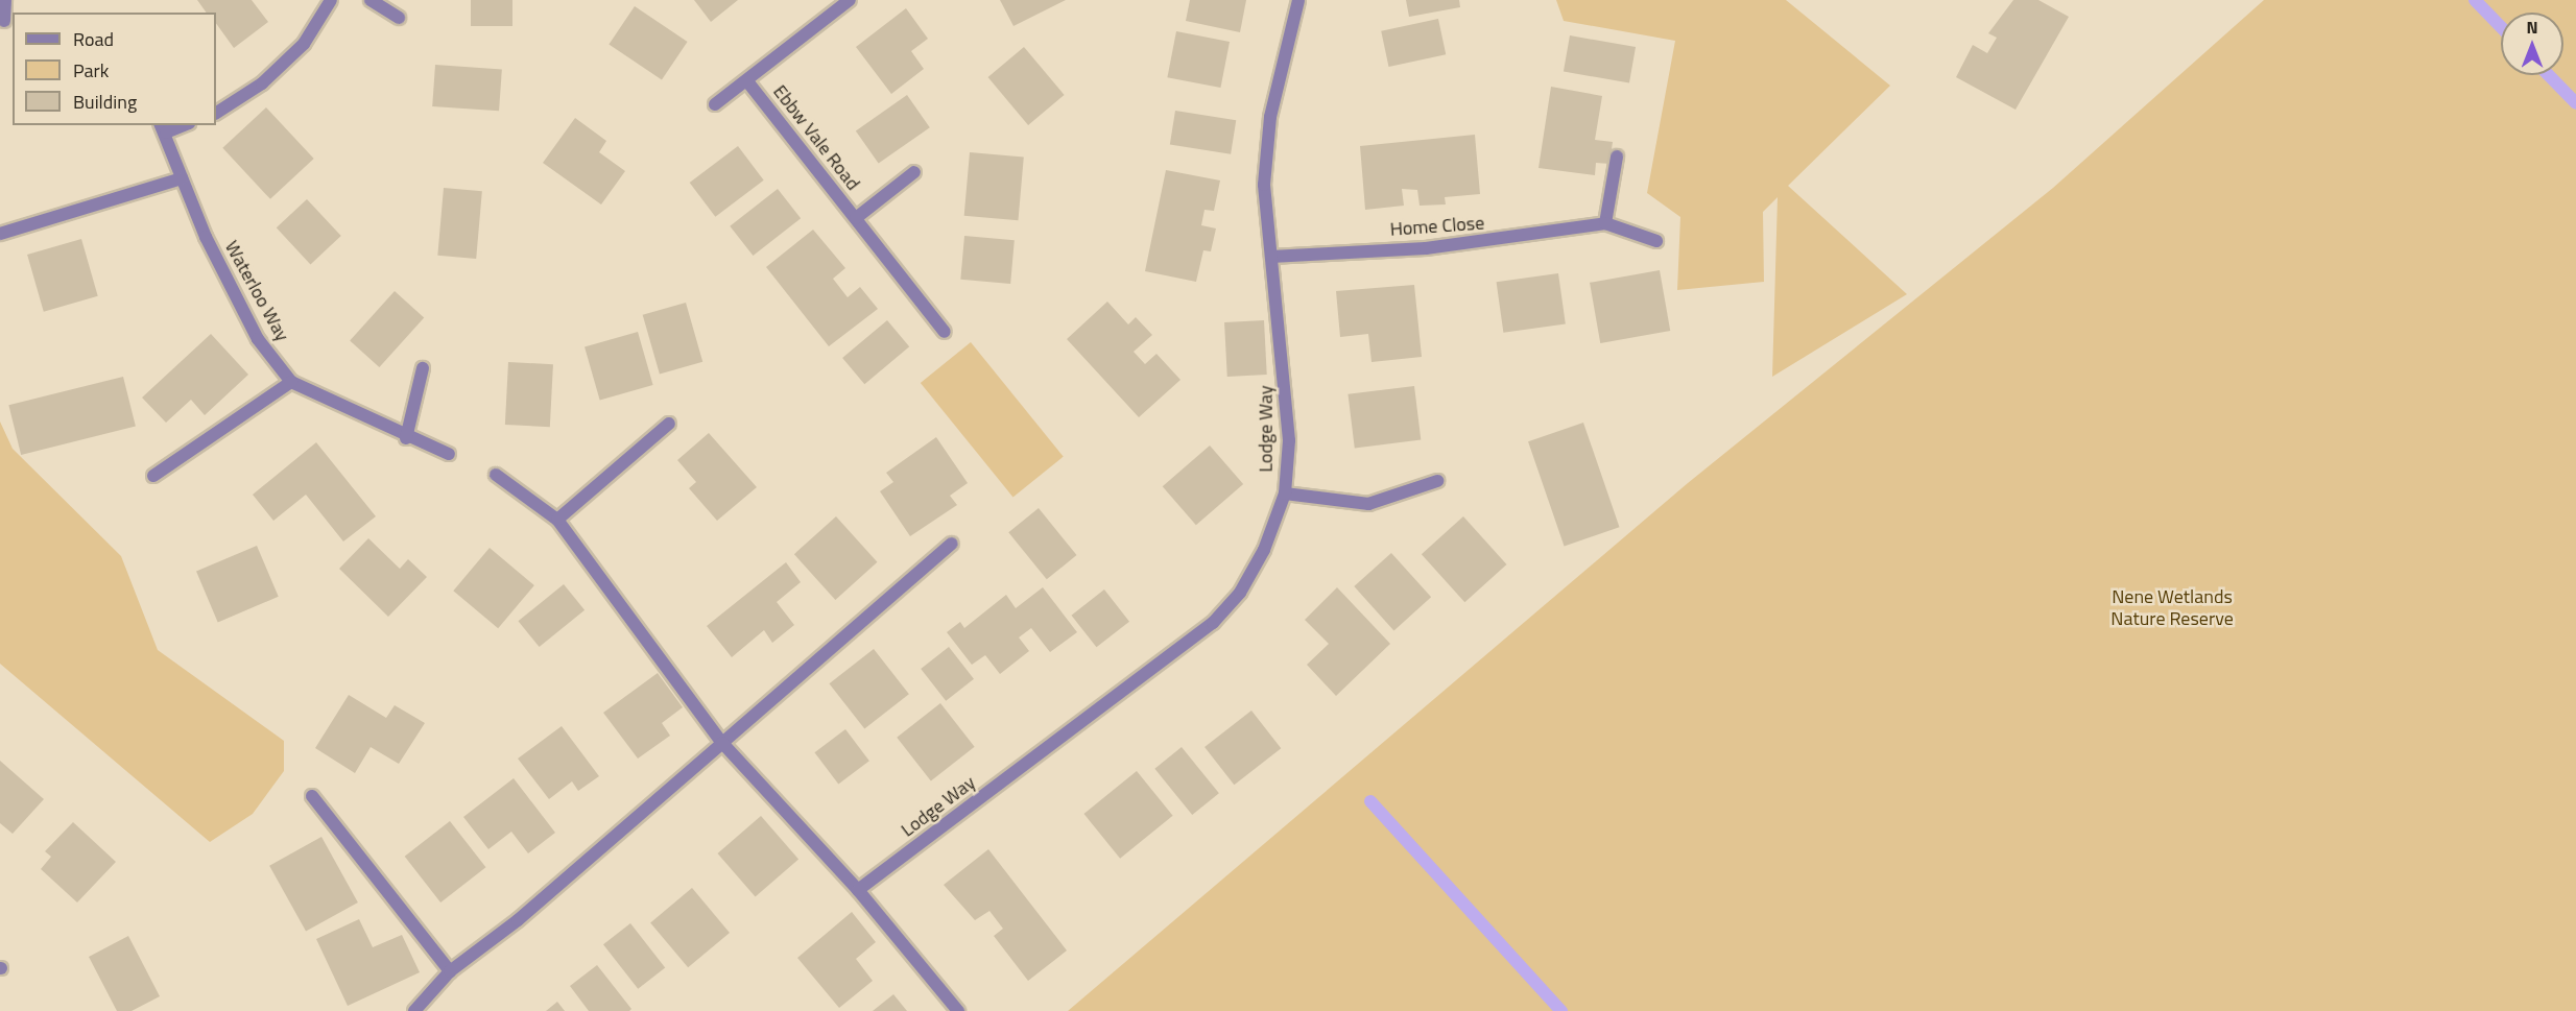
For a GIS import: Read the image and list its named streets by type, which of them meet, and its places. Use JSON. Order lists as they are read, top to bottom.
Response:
{
  "streets": {
    "street": [
      "Ebbw Vale Road",
      "Home Close",
      "Waterloo Way",
      "Lodge Way"
    ]
  },
  "crossings": [
    ["Home Close", "Lodge Way"]
  ],
  "parks": ["Nene Wetlands Nature Reserve"],
  "legend": ["Road", "Park", "Building"],
  "north": "top"
}
